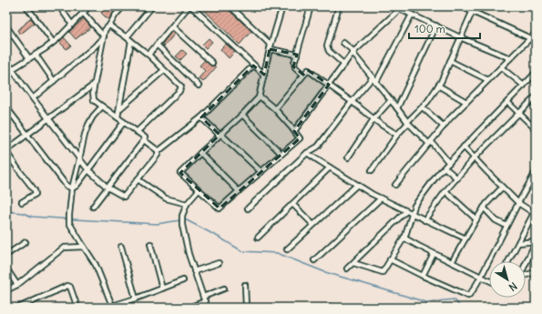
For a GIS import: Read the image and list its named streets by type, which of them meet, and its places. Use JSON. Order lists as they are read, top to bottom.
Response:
{
  "scale_bar": "100 m",
  "north": "bottom right"
}
